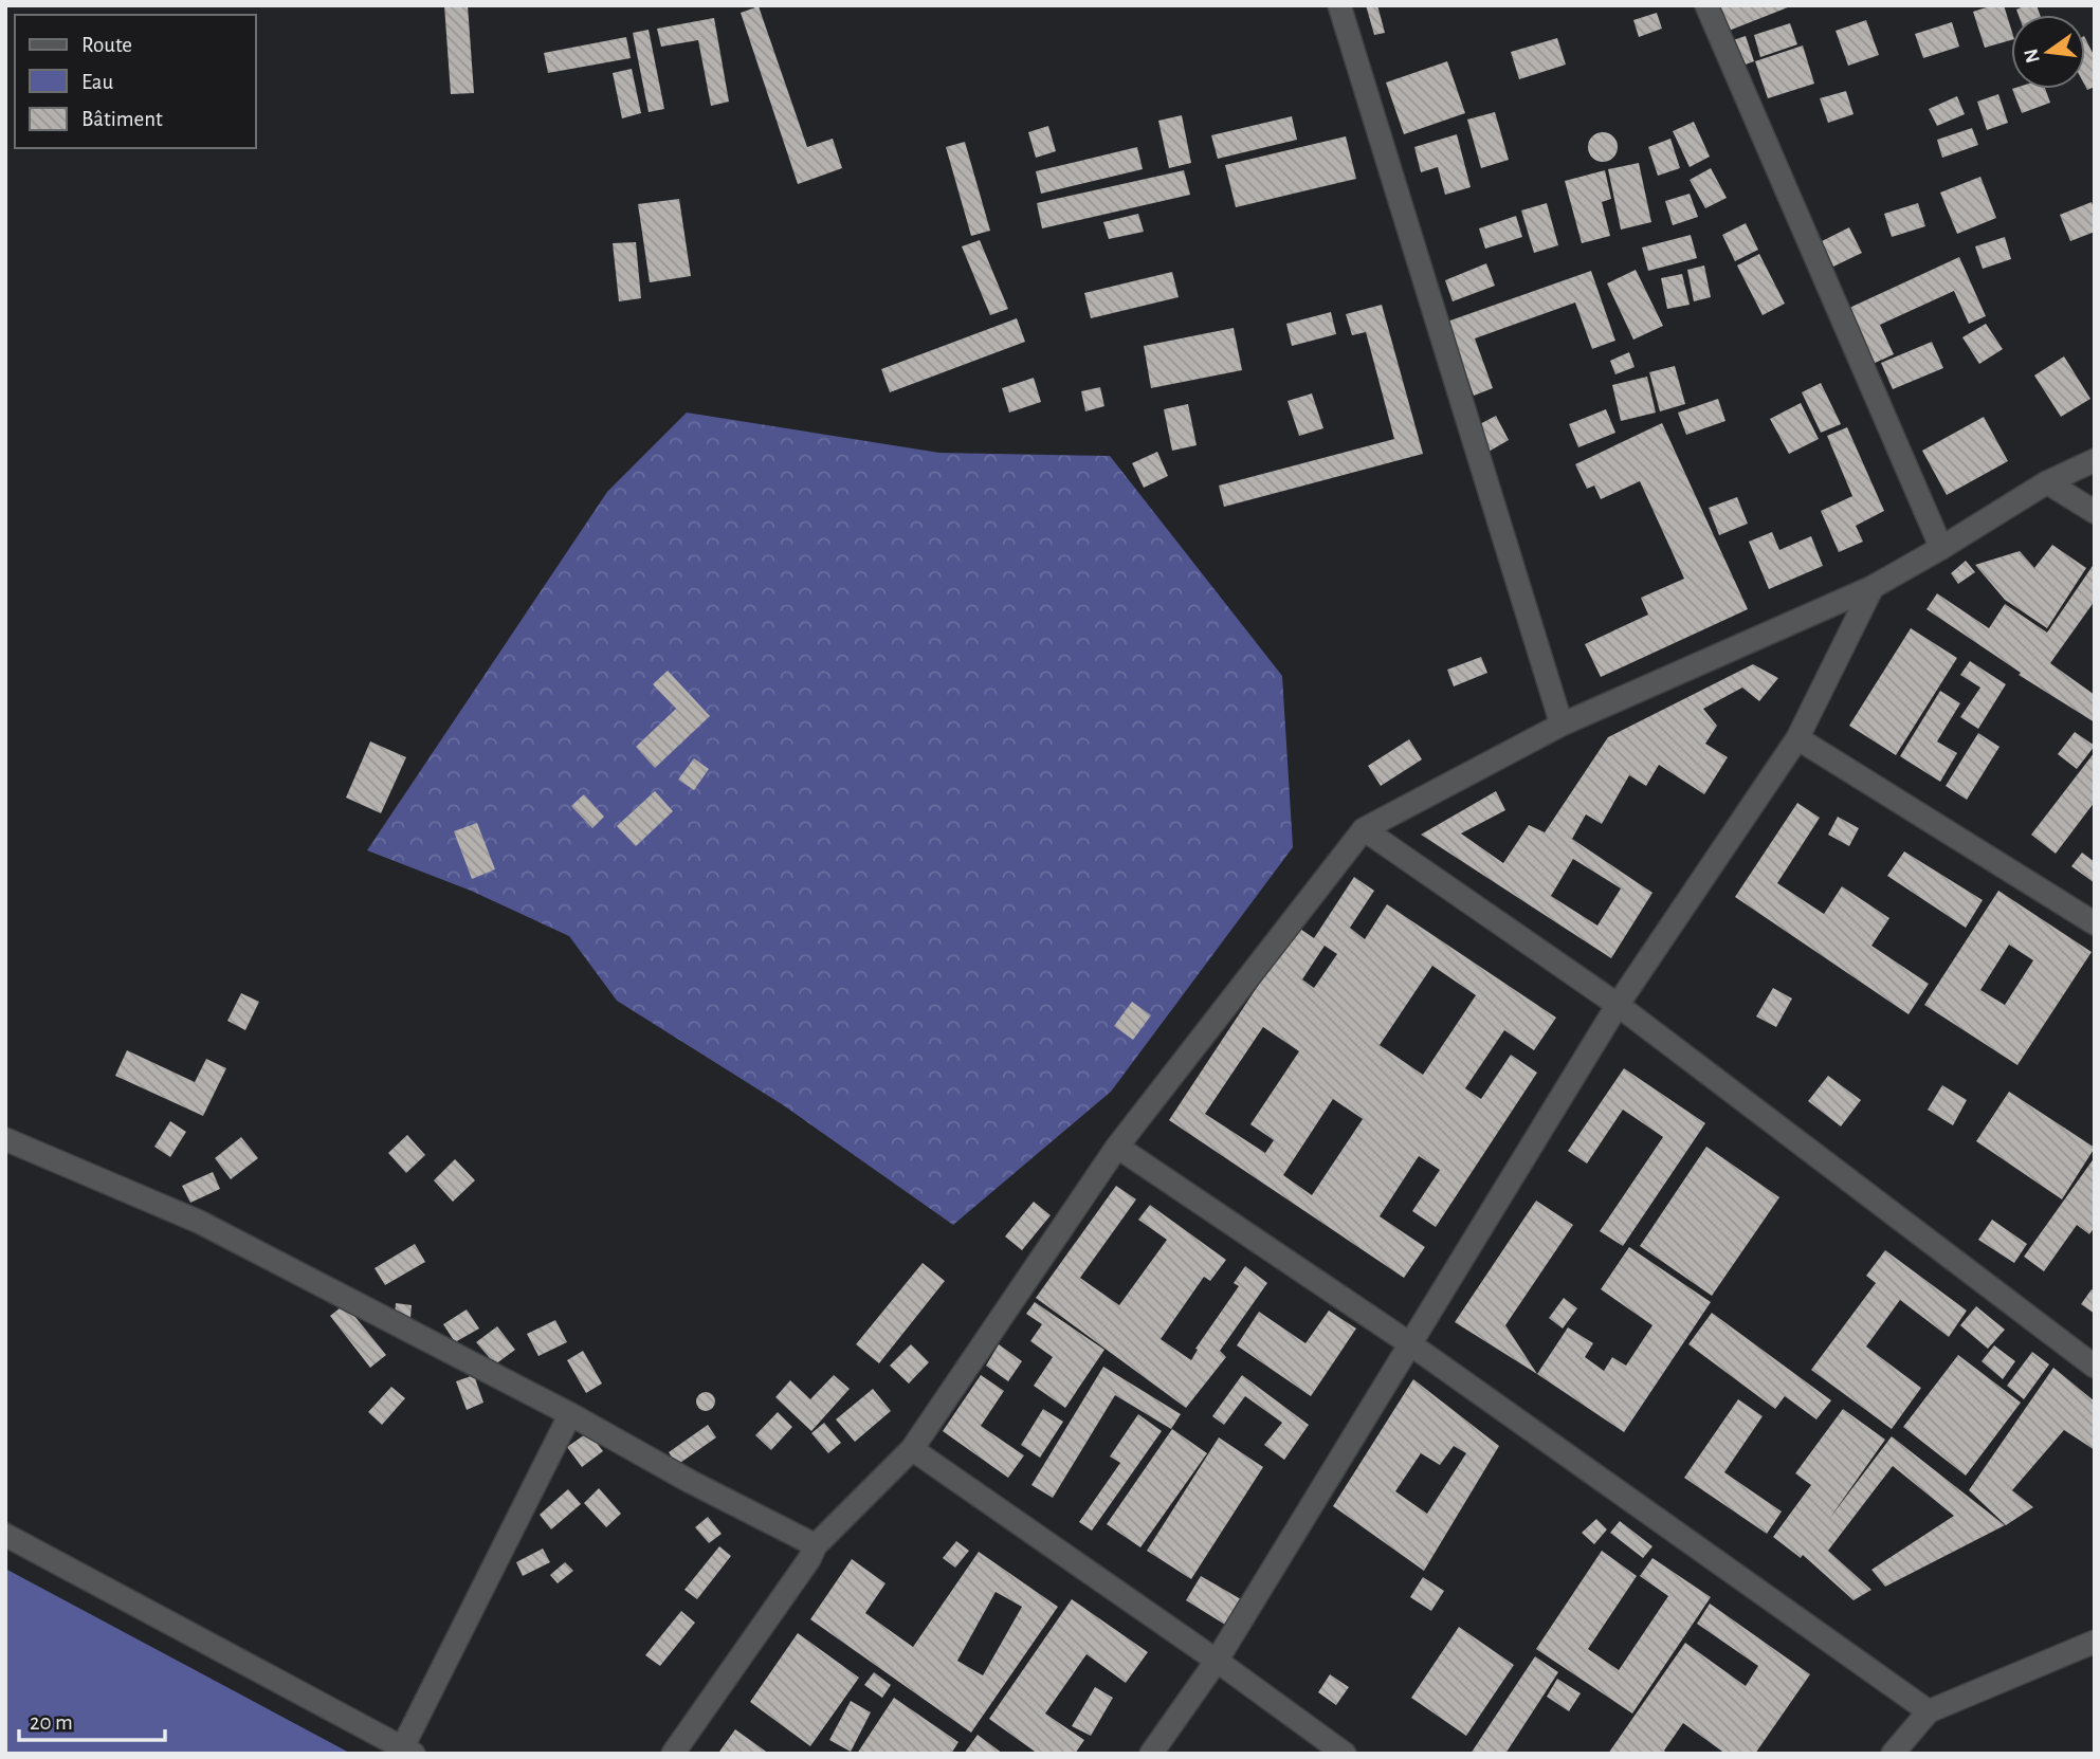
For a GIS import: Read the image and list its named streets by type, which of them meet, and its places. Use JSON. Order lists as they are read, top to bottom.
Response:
{
  "legend": ["Route", "Eau", "Bâtiment"],
  "scale_bar": "20 m",
  "north": "left"
}
